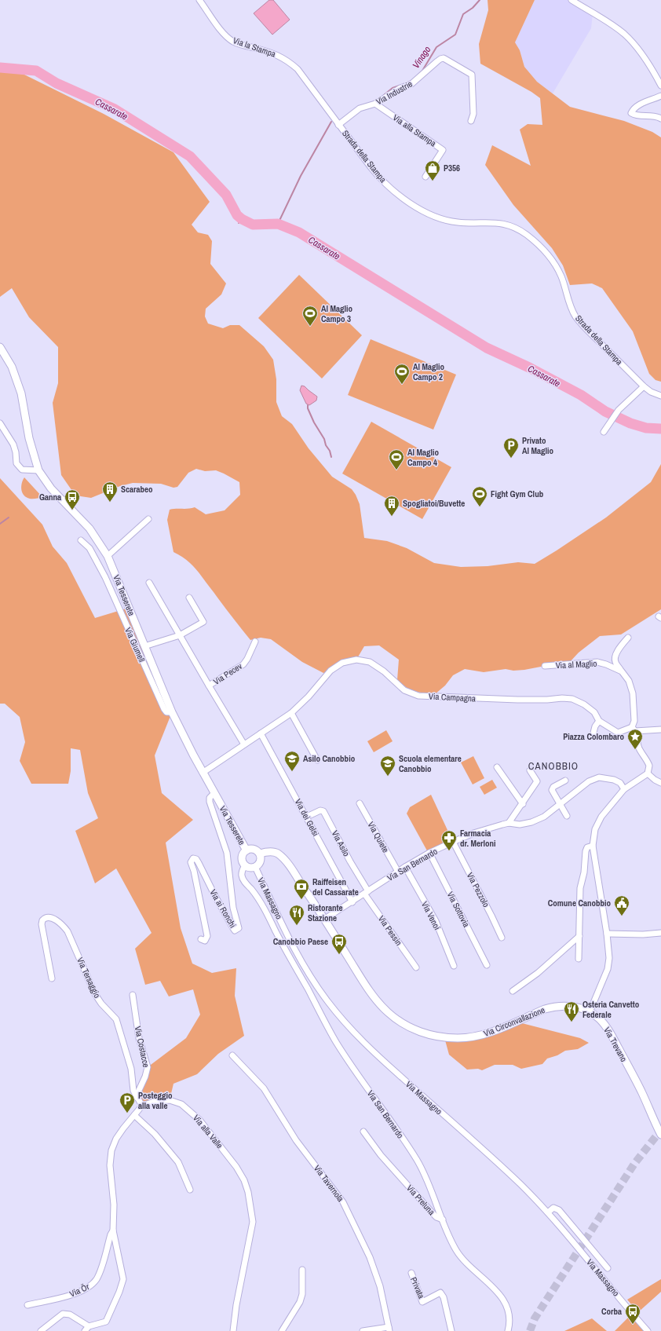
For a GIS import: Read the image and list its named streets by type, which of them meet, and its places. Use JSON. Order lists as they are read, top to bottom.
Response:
{
  "streets": {
    "main road": ["Via Tesserete", "Via Circonvallazione", "Via Trevano"],
    "street": [
      "Via la Stampa",
      "Via Industrie",
      "Via alla Stampa",
      "Strada della Stampa",
      "Via Giumell",
      "Via al Maglio",
      "Via Pecev",
      "Via Campagna",
      "Via dei Gelsi",
      "Via Quiete",
      "Via Asilo",
      "Via San Bernardo",
      "Via Pezzolo",
      "Via Massagno",
      "Via ai Ronchi",
      "Via Sottovia",
      "Via Venoi",
      "Via Pessin",
      "Via Tersaggio",
      "Via Costacce",
      "Via alla Valle",
      "Via Tavernola",
      "Via Preluna",
      "Privata",
      "Via Ör"
    ]
  },
  "crossings": [
    ["Via la Stampa", "Via Industrie"],
    ["Via la Stampa", "Strada della Stampa"],
    ["Via Industrie", "Via alla Stampa"],
    ["Via Industrie", "Strada della Stampa"],
    ["Via Tesserete", "Via Giumell"],
    ["Via Tesserete", "Via Campagna"],
    ["Via Tesserete", "Via San Bernardo"],
    ["Via Tesserete", "Via Massagno"],
    ["Via Tesserete", "Via ai Ronchi"],
    ["Via Campagna", "Via dei Gelsi"],
    ["Via dei Gelsi", "Via Asilo"],
    ["Via dei Gelsi", "Via San Bernardo"],
    ["Via Quiete", "Via San Bernardo"],
    ["Via Asilo", "Via San Bernardo"],
    ["Via Asilo", "Via Pessin"],
    ["Via San Bernardo", "Via Pezzolo"],
    ["Via San Bernardo", "Via Massagno"],
    ["Via San Bernardo", "Via Sottovia"],
    ["Via San Bernardo", "Via Venoi"],
    ["Via San Bernardo", "Via Pessin"],
    ["Via San Bernardo", "Via Circonvallazione"],
    ["Via San Bernardo", "Via Preluna"],
    ["Via Tersaggio", "Via Costacce"],
    ["Via Tersaggio", "Via alla Valle"],
    ["Via Circonvallazione", "Via Trevano"],
    ["Via alla Valle", "Via Ör"]
  ],
  "districts": ["CANOBBIO"],
  "water": ["Vinago", "Cassarate"],
  "places": {
    "shop": ["P356"],
    "sports": [
      "Al Maglio Campo 3",
      "Al Maglio Campo 2",
      "Al Maglio Campo 4",
      "Fight Gym Club"
    ],
    "parking": ["Privato Al Maglio", "Posteggio alla valle"],
    "building": ["Scarabeo", "Spogliatoi/Buvette"],
    "bus stop": ["Ganna", "Canobbio Paese", "Corba"],
    "place": ["Piazza Colombaro"],
    "school or university": ["Asilo Canobbio", "Scuola elementare Canobbio"],
    "pharmacy": ["Farmacia dr. Merloni"],
    "bank": ["Raiffeisen del Cassarate"],
    "public building": ["Comune Canobbio"],
    "restaurant": ["Ristorante Stazione", "Osteria Canvetto Federale"]
  }
}
